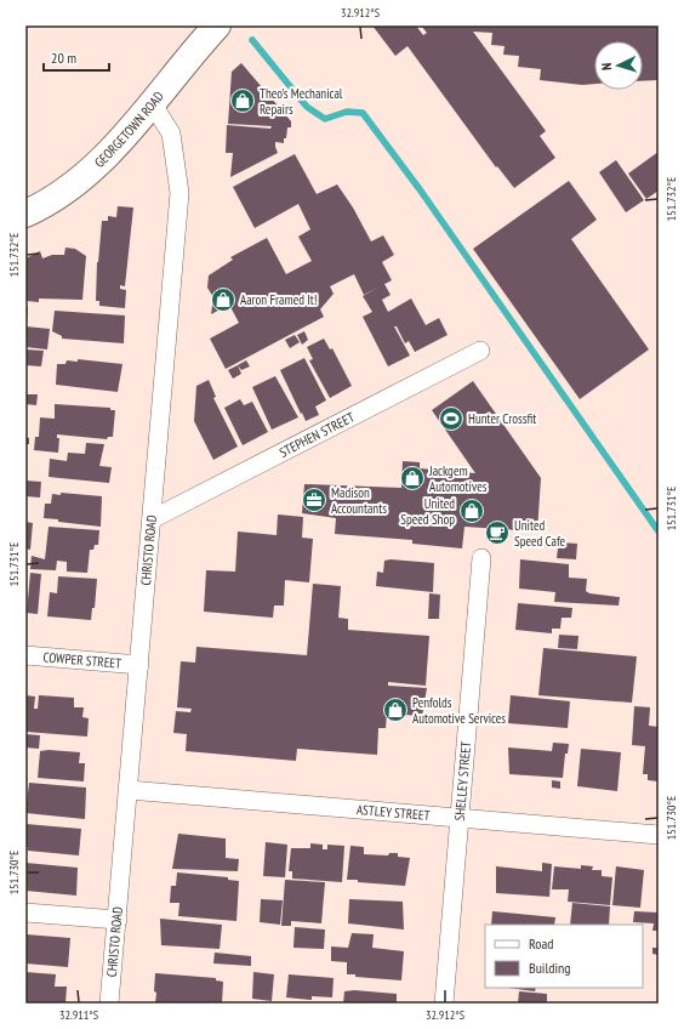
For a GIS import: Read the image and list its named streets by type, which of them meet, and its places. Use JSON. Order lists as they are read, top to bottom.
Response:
{
  "streets": {
    "street": [
      "GEORGETOWN ROAD",
      "STEPHEN STREET",
      "CHRISTO ROAD",
      "COWPER STREET",
      "SHELLEY STREET",
      "ASTLEY STREET"
    ]
  },
  "crossings": [
    ["GEORGETOWN ROAD", "CHRISTO ROAD"],
    ["STEPHEN STREET", "CHRISTO ROAD"],
    ["CHRISTO ROAD", "COWPER STREET"],
    ["CHRISTO ROAD", "ASTLEY STREET"],
    ["SHELLEY STREET", "ASTLEY STREET"]
  ],
  "places": {
    "shop": [
      "Theo’s Mechanical Repairs",
      "Aaron Framed It!",
      "Jackgem Automotives",
      "United Speed Shop",
      "Penfolds Automotive Services"
    ],
    "sports": ["Hunter Crossfit"],
    "office": ["Madison Accountants"],
    "cafe": ["United Speed Cafe"]
  },
  "legend": ["Road", "Building"],
  "scale_bar": "20 m",
  "north": "left",
  "coordinates": [
    "32.912°S",
    "151.732°E",
    "151.731°E",
    "151.730°E",
    "32.911°S"
  ]
}
